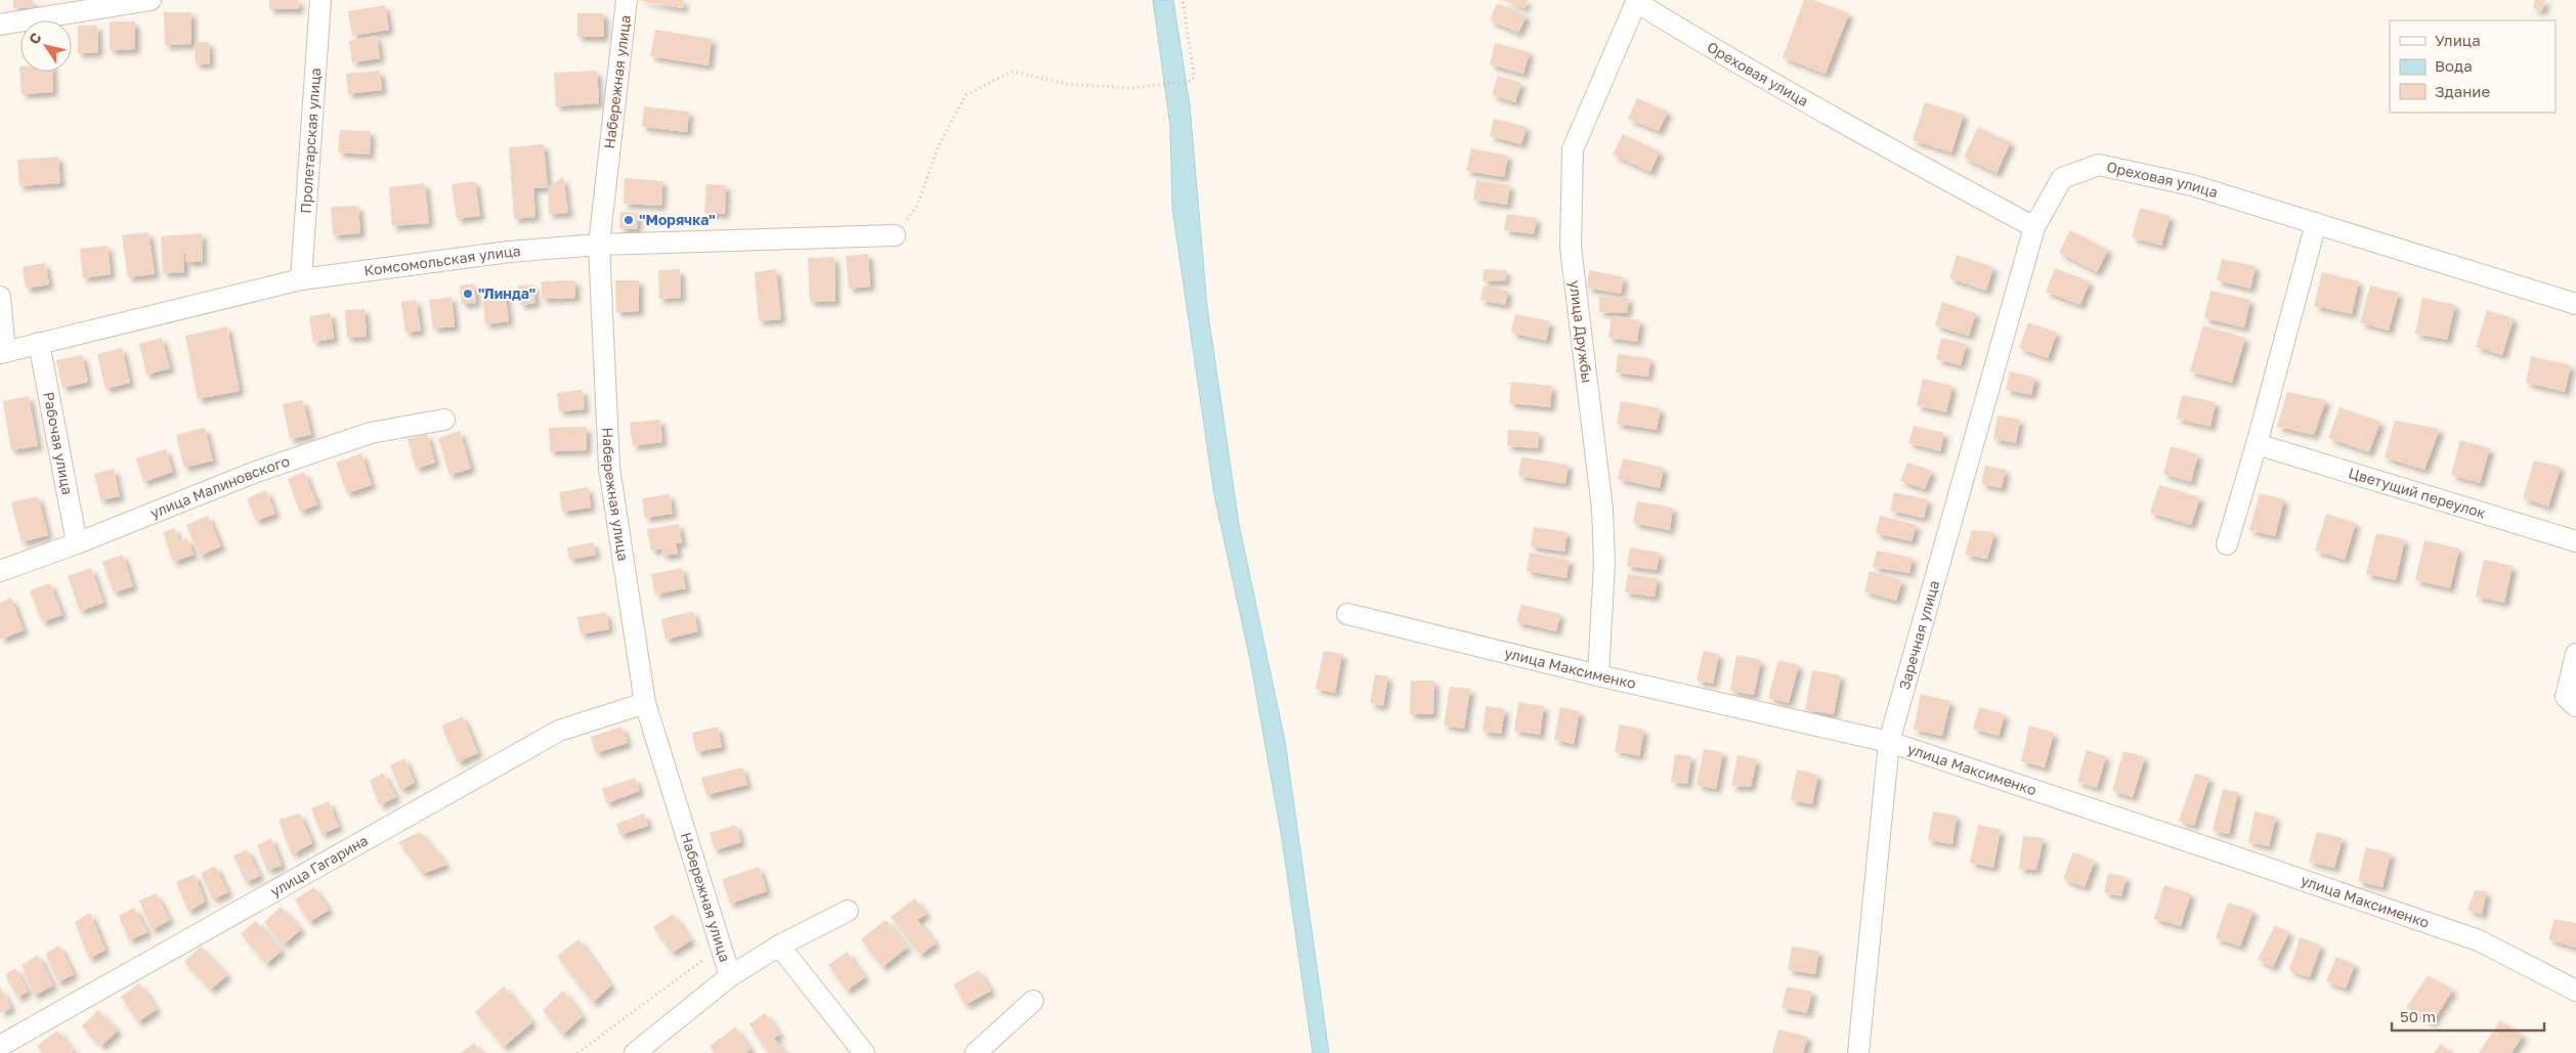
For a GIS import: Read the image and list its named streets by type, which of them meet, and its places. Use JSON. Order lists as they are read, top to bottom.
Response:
{
  "streets": {
    "street": [
      "Ореховая улица",
      "Набережная улица",
      "Пролетарская улица",
      "Комсомольская улица",
      "улица Дружбы",
      "Рабочая улица",
      "улица Малиновского",
      "Цветущий переулок",
      "Заречная улица",
      "улица Максименко",
      "улица Гагарина"
    ]
  },
  "crossings": [
    ["Ореховая улица", "улица Дружбы"],
    ["Ореховая улица", "Заречная улица"],
    ["Набережная улица", "Комсомольская улица"],
    ["Набережная улица", "улица Гагарина"],
    ["Пролетарская улица", "Комсомольская улица"],
    ["Комсомольская улица", "Рабочая улица"],
    ["улица Дружбы", "улица Максименко"],
    ["Рабочая улица", "улица Малиновского"],
    ["Заречная улица", "улица Максименко"]
  ],
  "places": ["\"Морячка\"", "\"Линда\""],
  "legend": ["Улица", "Вода", "Здание"],
  "scale_bar": "50 m",
  "north": "top left"
}
